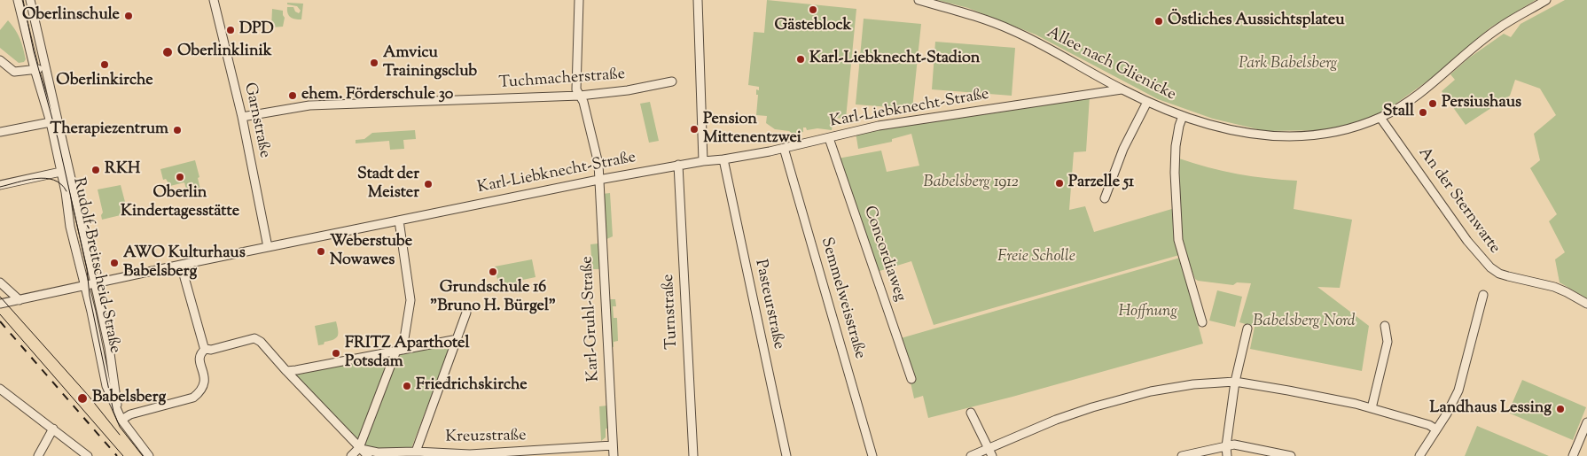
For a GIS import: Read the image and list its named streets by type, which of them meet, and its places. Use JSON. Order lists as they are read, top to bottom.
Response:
{
  "streets": {
    "street": [
      "Allee nach Glienicke",
      "Tuchmacherstraße",
      "Karl-Liebknecht-Straße",
      "Garnstraße",
      "An der Sternwarte",
      "Concordiaweg",
      "Rudolf-Breitscheid-Straße",
      "Semmelweisstraße",
      "Pasteurstraße",
      "Turnstraße",
      "Karl-Gruhl-Straße",
      "Kreuzstraße"
    ]
  },
  "crossings": [
    ["Allee nach Glienicke", "Karl-Liebknecht-Straße"],
    ["Allee nach Glienicke", "An der Sternwarte"],
    ["Tuchmacherstraße", "Garnstraße"],
    ["Tuchmacherstraße", "Karl-Gruhl-Straße"],
    ["Karl-Liebknecht-Straße", "Garnstraße"],
    ["Karl-Liebknecht-Straße", "Concordiaweg"],
    ["Karl-Liebknecht-Straße", "Rudolf-Breitscheid-Straße"],
    ["Karl-Liebknecht-Straße", "Semmelweisstraße"],
    ["Karl-Liebknecht-Straße", "Pasteurstraße"],
    ["Karl-Liebknecht-Straße", "Turnstraße"],
    ["Karl-Liebknecht-Straße", "Karl-Gruhl-Straße"],
    ["Karl-Gruhl-Straße", "Kreuzstraße"]
  ],
  "parks": [
    "Park Babelsberg",
    "Babelsberg 1912",
    "Freie Scholle",
    "Hoffnung",
    "Babelsberg Nord"
  ],
  "places": [
    "Gästeblock",
    "Oberlinschule",
    "Östliches Aussichtsplateu",
    "DPD",
    "Oberlinklinik",
    "Karl-Liebknecht-Stadion",
    "Amvicu Trainingsclub",
    "Oberlinkirche",
    "ehem. Förderschule 30",
    "Persiushaus",
    "Stall",
    "Pension Mittenentzwei",
    "Therapiezentrum",
    "RKH",
    "Oberlin Kindertagesstätte",
    "Parzelle 51",
    "Stadt der Meister",
    "Weberstube Nowawes",
    "AWO Kulturhaus Babelsberg",
    "Grundschule 16 \"Bruno H. Bürgel\"",
    "FRITZ Aparthotel Potsdam",
    "Friedrichskirche",
    "Babelsberg",
    "Landhaus Lessing"
  ]
}
